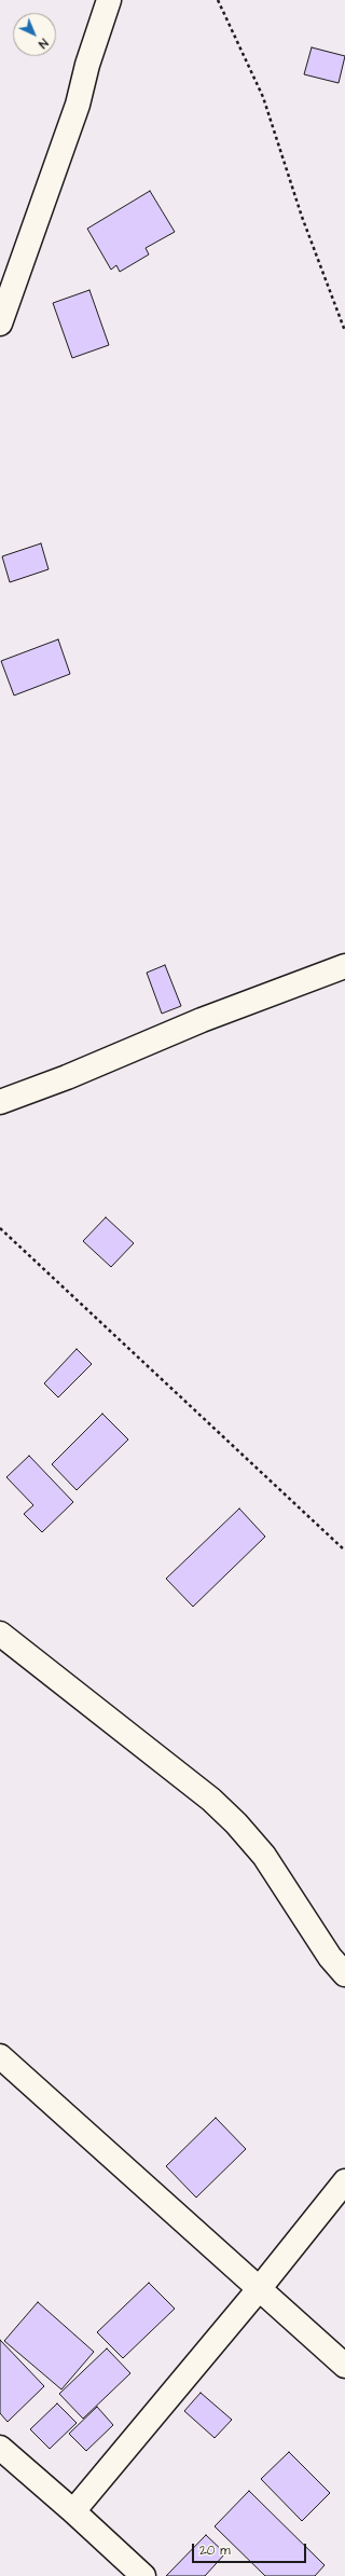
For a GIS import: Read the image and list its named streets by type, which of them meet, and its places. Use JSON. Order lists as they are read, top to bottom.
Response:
{
  "scale_bar": "20 m",
  "north": "bottom right"
}
